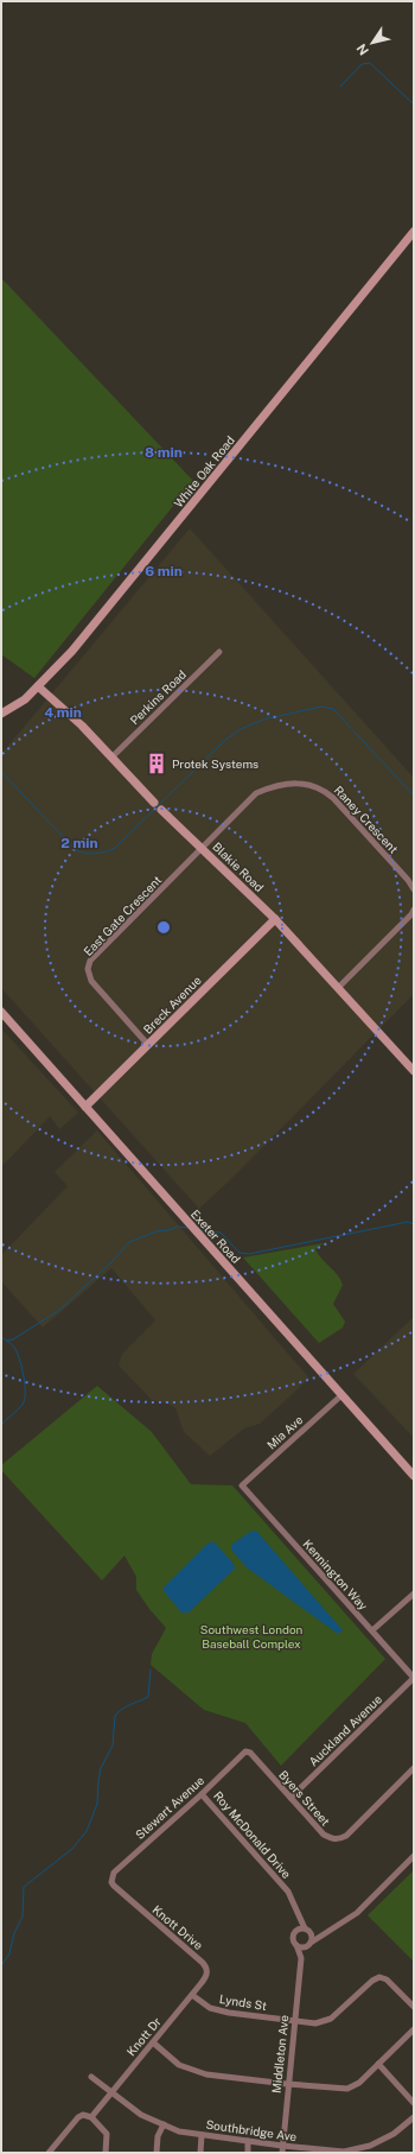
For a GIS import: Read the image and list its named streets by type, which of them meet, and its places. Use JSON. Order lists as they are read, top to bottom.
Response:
{
  "streets": {
    "street": [
      "White Oak Road",
      "Perkins Road",
      "Raney Crescent",
      "Blakie Road",
      "East Gate Crescent",
      "Breck Avenue",
      "Exeter Road",
      "Mia Ave",
      "Kennington Way",
      "Auckland Avenue",
      "Byers Street",
      "Stewart Avenue",
      "Roy McDonald Drive",
      "Knott Drive",
      "Lynds St",
      "Knott Dr",
      "Middleton Ave",
      "Southbridge Ave"
    ]
  },
  "crossings": [
    ["White Oak Road", "Blakie Road"],
    ["Perkins Road", "Blakie Road"],
    ["Raney Crescent", "Blakie Road"],
    ["Raney Crescent", "East Gate Crescent"],
    ["Blakie Road", "East Gate Crescent"],
    ["Blakie Road", "Breck Avenue"],
    ["East Gate Crescent", "Breck Avenue"],
    ["Breck Avenue", "Exeter Road"],
    ["Exeter Road", "Mia Ave"],
    ["Mia Ave", "Kennington Way"],
    ["Kennington Way", "Auckland Avenue"],
    ["Auckland Avenue", "Byers Street"],
    ["Byers Street", "Stewart Avenue"],
    ["Stewart Avenue", "Roy McDonald Drive"],
    ["Stewart Avenue", "Knott Drive"],
    ["Knott Drive", "Lynds St"],
    ["Knott Drive", "Knott Dr"],
    ["Lynds St", "Knott Dr"],
    ["Lynds St", "Middleton Ave"],
    ["Knott Dr", "Southbridge Ave"],
    ["Middleton Ave", "Southbridge Ave"]
  ],
  "parks": ["Southwest London Baseball Complex"],
  "places": {
    "building": ["Protek Systems"]
  },
  "north": "bottom left",
  "rings": [
    "8 min",
    "6 min",
    "4 min",
    "2 min"
  ]
}
